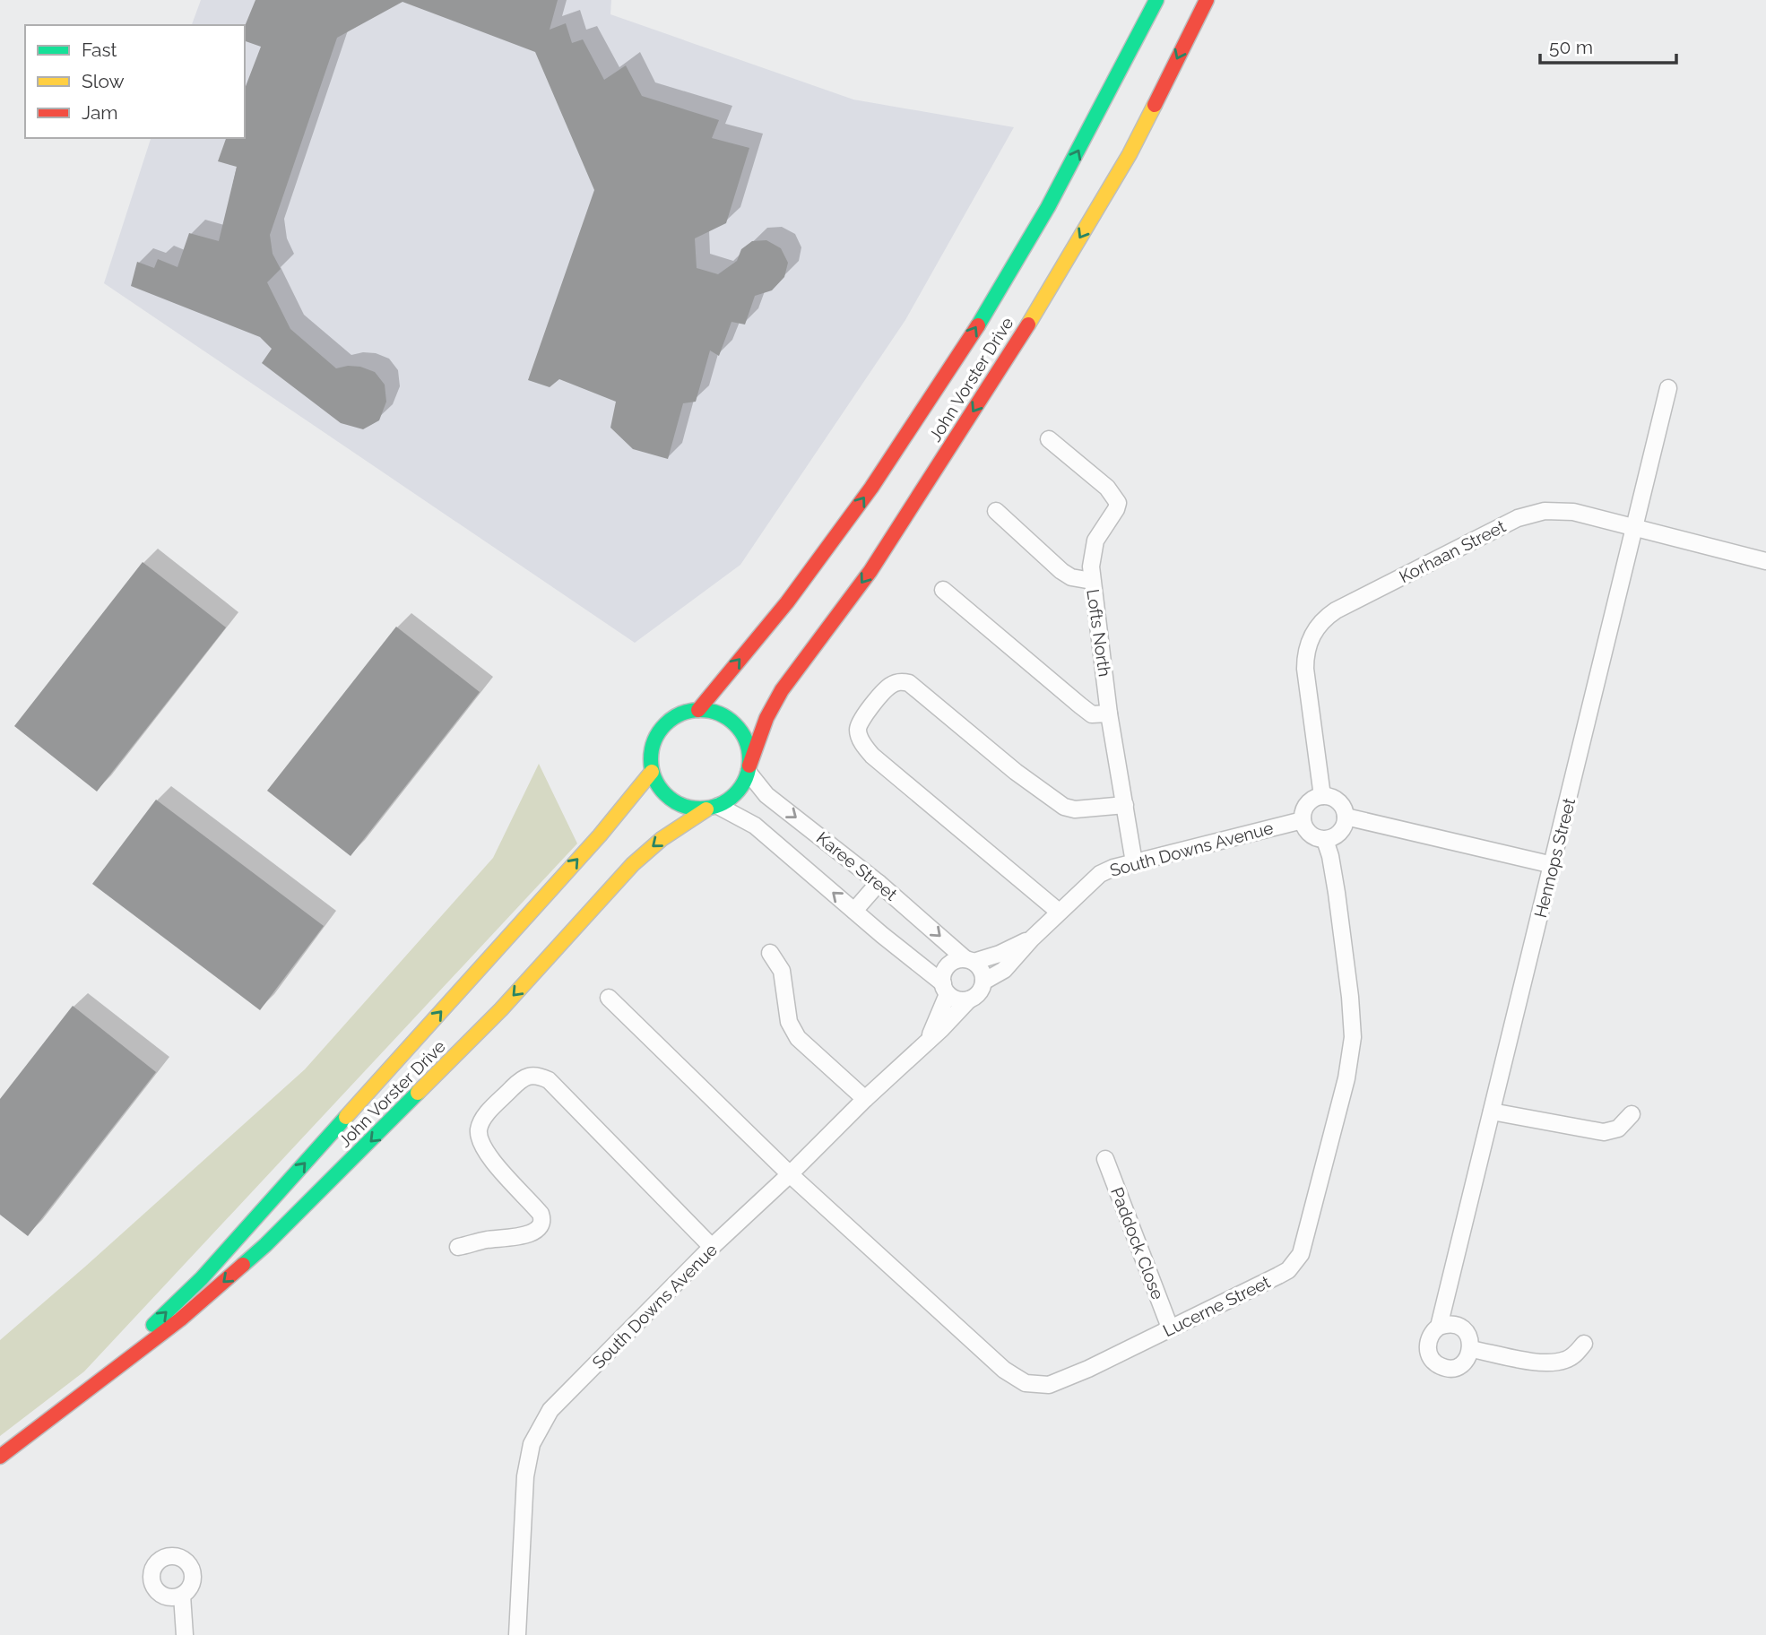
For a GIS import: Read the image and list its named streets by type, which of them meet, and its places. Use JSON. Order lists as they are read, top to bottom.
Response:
{
  "streets": {
    "street": [
      "John Vorster Drive",
      "Korhaan Street",
      "Lofts North",
      "South Downs Avenue",
      "Hennops Street",
      "Karee Street",
      "Paddock Close",
      "Lucerne Street"
    ]
  },
  "crossings": [
    ["John Vorster Drive", "Karee Street"],
    ["Korhaan Street", "South Downs Avenue"],
    ["Korhaan Street", "Hennops Street"],
    ["Korhaan Street", "Lucerne Street"],
    ["Lofts North", "South Downs Avenue"],
    ["South Downs Avenue", "Karee Street"],
    ["South Downs Avenue", "Lucerne Street"],
    ["Paddock Close", "Lucerne Street"]
  ],
  "legend": ["Fast", "Slow", "Jam"],
  "scale_bar": "50 m"
}
